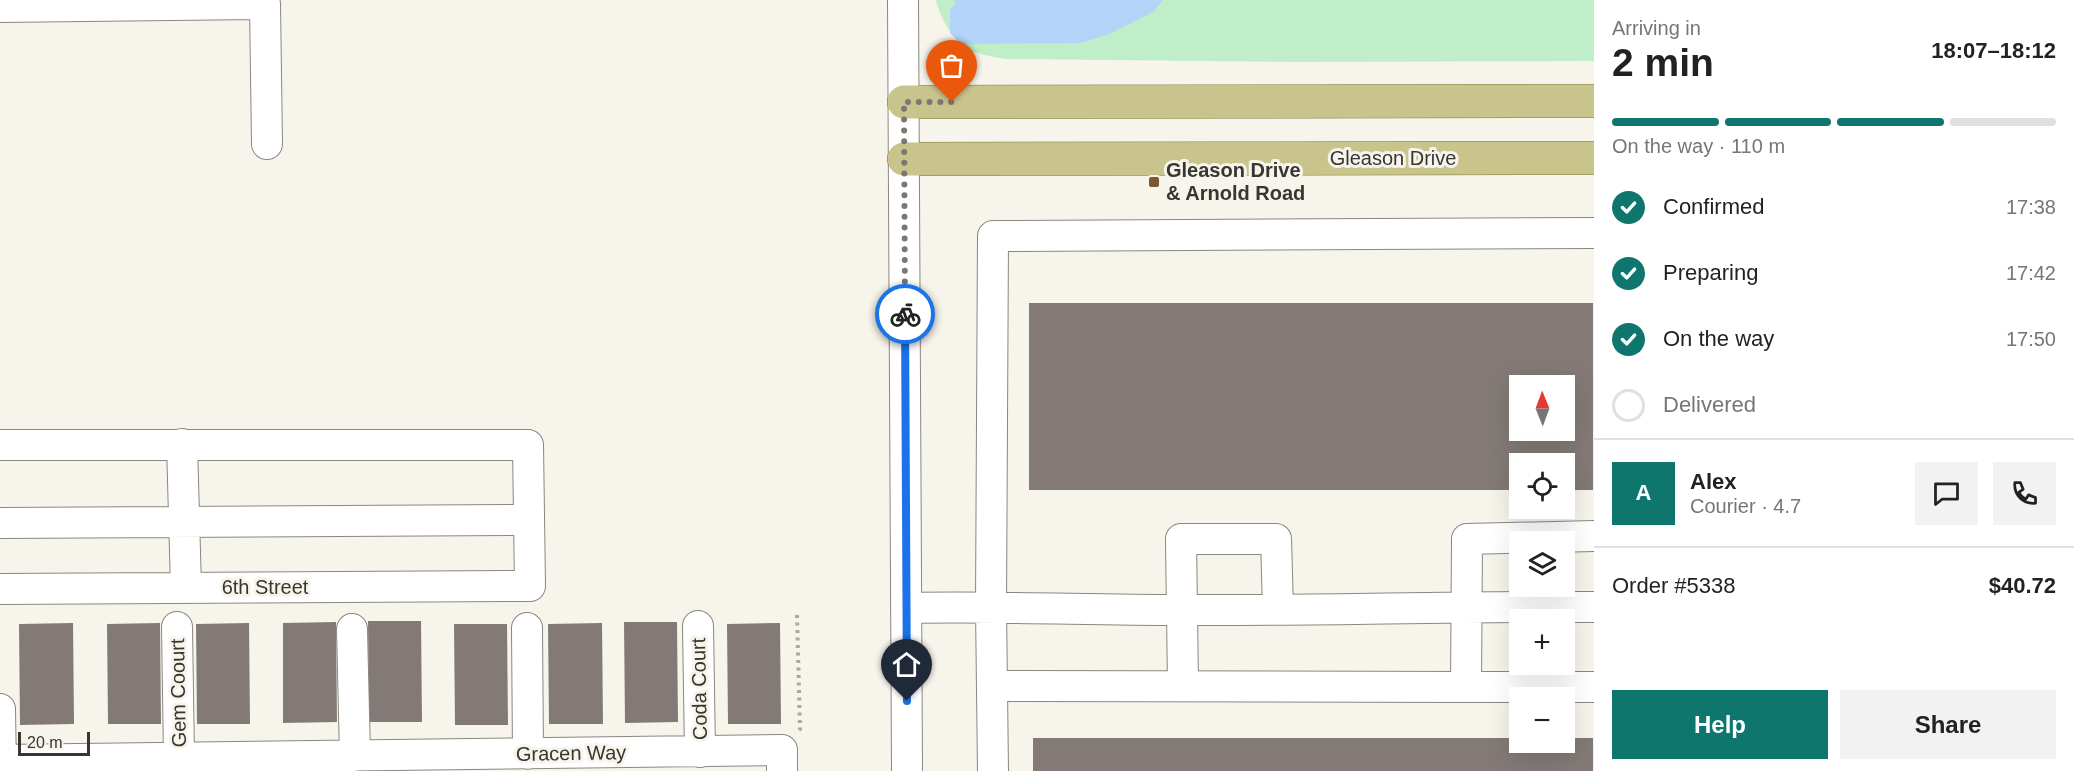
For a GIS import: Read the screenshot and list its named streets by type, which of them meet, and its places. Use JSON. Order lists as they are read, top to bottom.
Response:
{
  "streets": {
    "main road": ["Gleason Drive"],
    "street": [
      "6th Street",
      "Coda Court",
      "Gem Coourt",
      "Gracen Way"
    ]
  },
  "crossings": [
    ["Coda Court", "Gracen Way"],
    ["Gem Coourt", "Gracen Way"]
  ],
  "places": {
    "transit": ["Gleason Drive & Arnold Road"]
  },
  "scale_bar": "20 m",
  "north": "top",
  "page": {
    "heading": ["2 min", "Arriving in", "18:07–18:12"],
    "panel": [
      "Alex",
      "Courier · 4.7",
      "Order #5338",
      "$40.72"
    ],
    "bar": "On the way · 110 m",
    "list": [
      ["Confirmed", "17:38"],
      ["Preparing", "17:42"],
      ["On the way", "17:50"],
      "Delivered"
    ],
    "map_buttons": ["+", "−"],
    "round": "A",
    "buttons": ["Help", "Share"],
    "scale": "20 m"
  }
}
